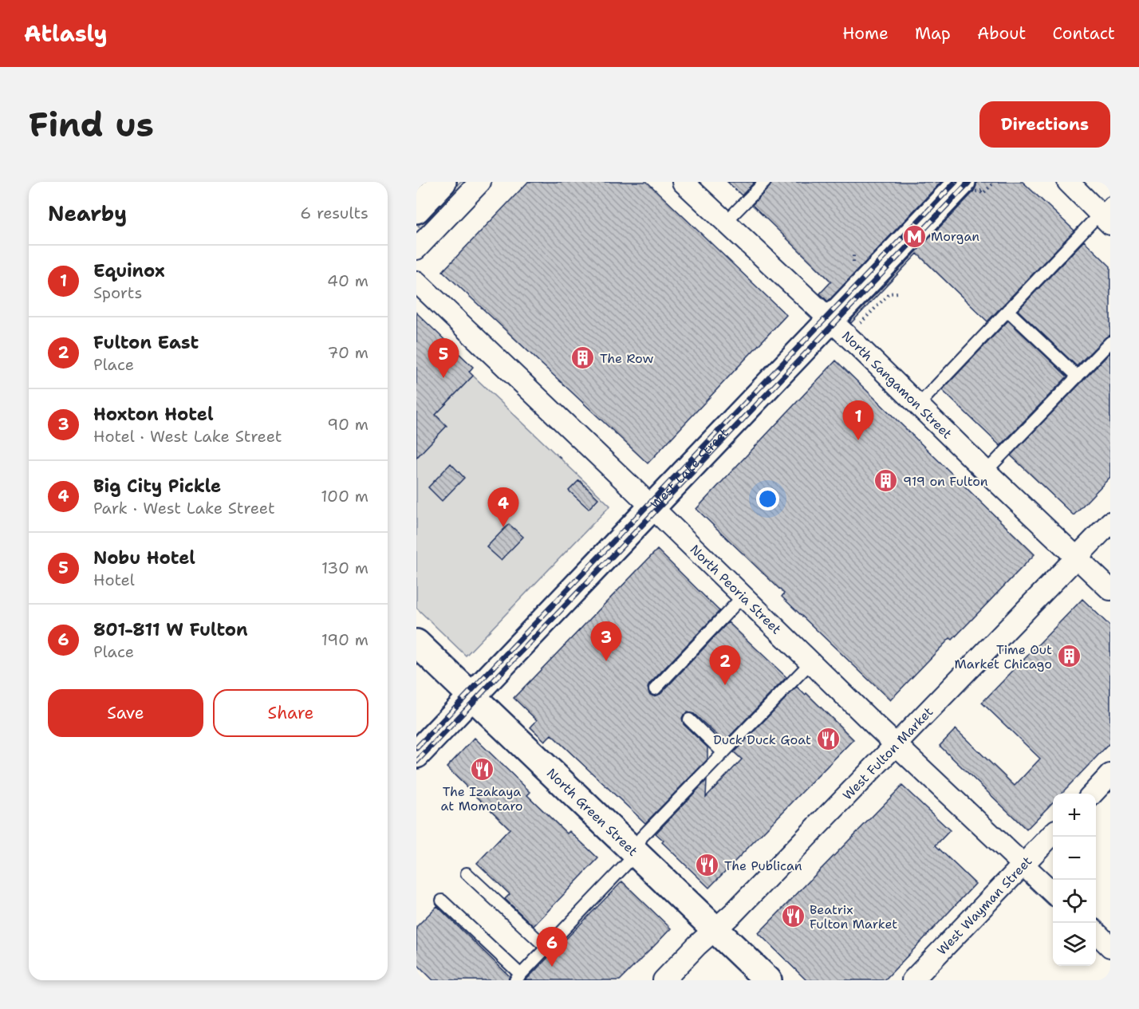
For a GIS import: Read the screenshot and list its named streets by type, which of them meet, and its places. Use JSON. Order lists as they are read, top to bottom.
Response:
{
  "streets": {
    "main road": ["West Lake Street", "North Green Street"],
    "street": [
      "North Sangamon Street",
      "North Peoria Street",
      "West Fulton Market",
      "West Wayman Street"
    ]
  },
  "crossings": [
    ["North Sangamon Street", "West Lake Street"],
    ["North Sangamon Street", "West Fulton Market"],
    ["West Lake Street", "North Peoria Street"],
    ["West Lake Street", "North Green Street"],
    ["North Peoria Street", "West Fulton Market"],
    ["North Peoria Street", "West Wayman Street"],
    ["West Fulton Market", "North Green Street"]
  ],
  "places": {
    "metro station": ["Morgan"],
    "building": ["The Row", "919 on Fulton", "Time Out Market Chicago"],
    "restaurant": [
      "Duck Duck Goat",
      "The Izakaya at Momotaro",
      "The Publican",
      "Beatrix Fulton Market"
    ]
  },
  "page": {
    "header": "Atlasly",
    "nav": [
      "Home",
      "Map",
      "About",
      "Contact"
    ],
    "buttons": [
      "Directions",
      ["Save", "Share"]
    ],
    "title": "Find us",
    "heading": ["Nearby", "6 results"],
    "list": [
      {
        "mark": "1",
        "name": "Equinox",
        "note": "Sports",
        "value": "40 m"
      },
      {
        "mark": "2",
        "name": "Fulton East",
        "note": "Place",
        "value": "70 m"
      },
      {
        "mark": "3",
        "name": "Hoxton Hotel",
        "note": "Hotel · West Lake Street",
        "value": "90 m"
      },
      {
        "mark": "4",
        "name": "Big City Pickle",
        "note": "Park · West Lake Street",
        "value": "100 m"
      },
      {
        "mark": "5",
        "name": "Nobu Hotel",
        "note": "Hotel",
        "value": "130 m"
      },
      {
        "mark": "6",
        "name": "801-811 W Fulton",
        "note": "Place",
        "value": "190 m"
      }
    ],
    "pins": [
      "5",
      "1",
      "4",
      "3",
      "2",
      "6"
    ],
    "map_buttons": ["+", "−"]
  }
}
